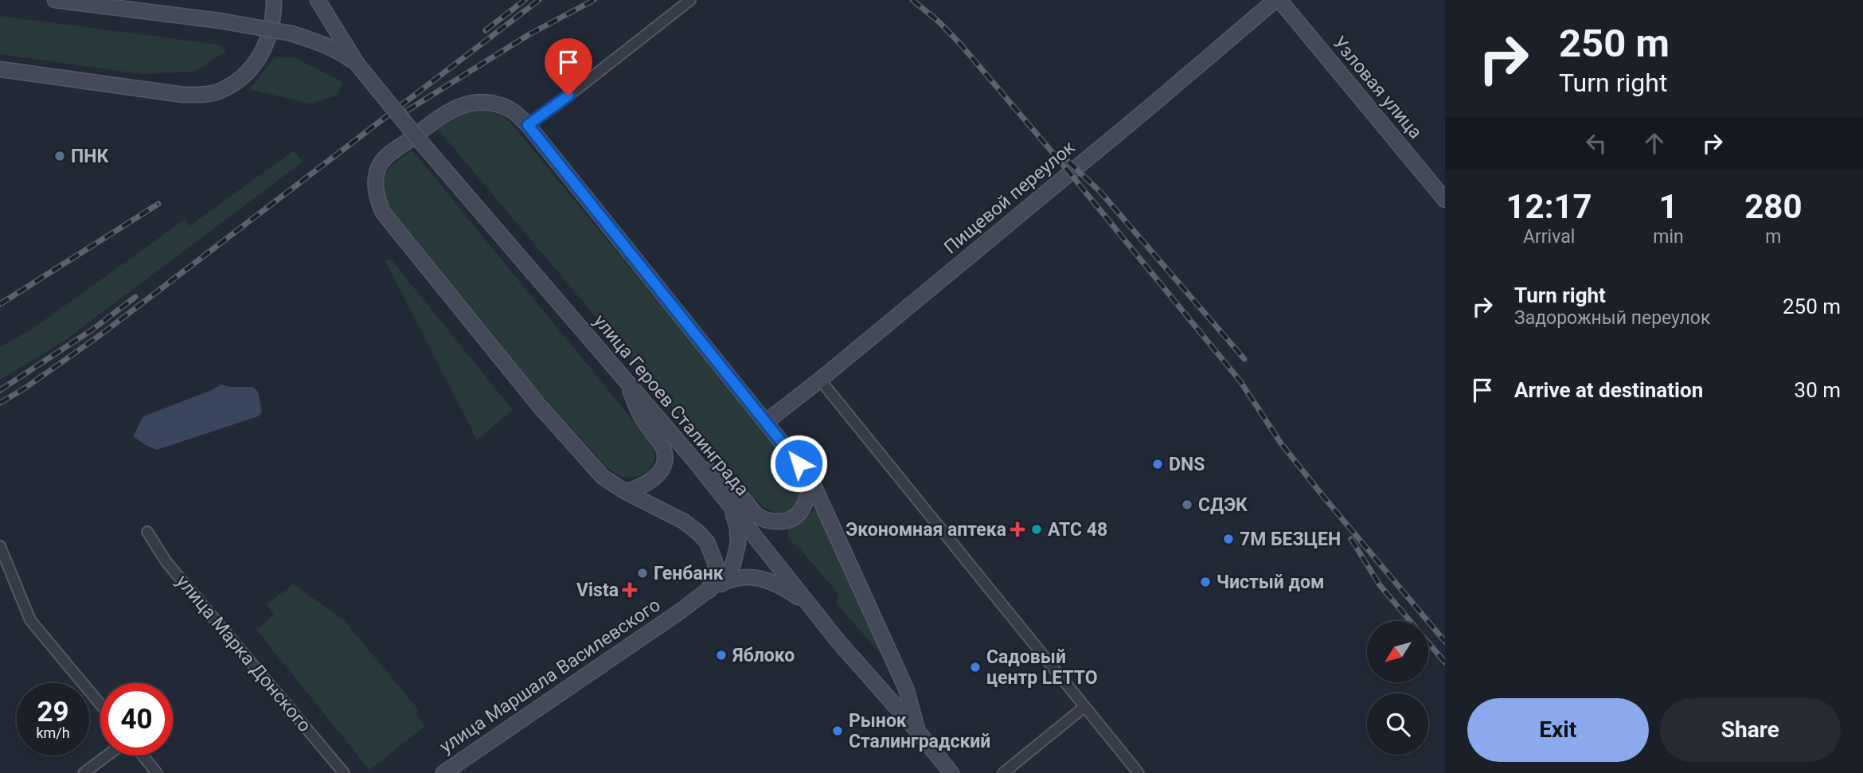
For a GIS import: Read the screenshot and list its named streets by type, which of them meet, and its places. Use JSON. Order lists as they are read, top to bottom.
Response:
{
  "streets": {
    "street": [
      "Узловая улица",
      "Пищевой переулок",
      "улица Героев Сталинграда",
      "улица Марка Донского",
      "улица Маршала Василевского"
    ]
  },
  "crossings": [
    ["Узловая улица", "Пищевой переулок"],
    ["улица Героев Сталинграда", "улица Маршала Василевского"]
  ],
  "places": {
    "other": [
      "ПНК",
      "DNS",
      "СДЭК",
      "АТС 48",
      "7М БЕЗЦЕН",
      "Генбанк",
      "Чистый дом",
      "Яблоко",
      "Садовый центр LETTO",
      "Рынок Сталинградский"
    ],
    "health": ["Экономная аптека", "Vista"]
  },
  "north": "bottom left",
  "page": {
    "turn": ["250 m", "Turn right"],
    "eta": [
      "12:17",
      "Arrival",
      "1",
      "min",
      "280",
      "m"
    ],
    "list": [
      {
        "name": "Turn right",
        "note": "Задорожный переулок",
        "value": "250 m"
      },
      {
        "name": "Arrive at destination",
        "value": "30 m"
      }
    ],
    "speed": "29 km/h",
    "limit": "40",
    "buttons": ["Exit", "Share"]
  }
}
